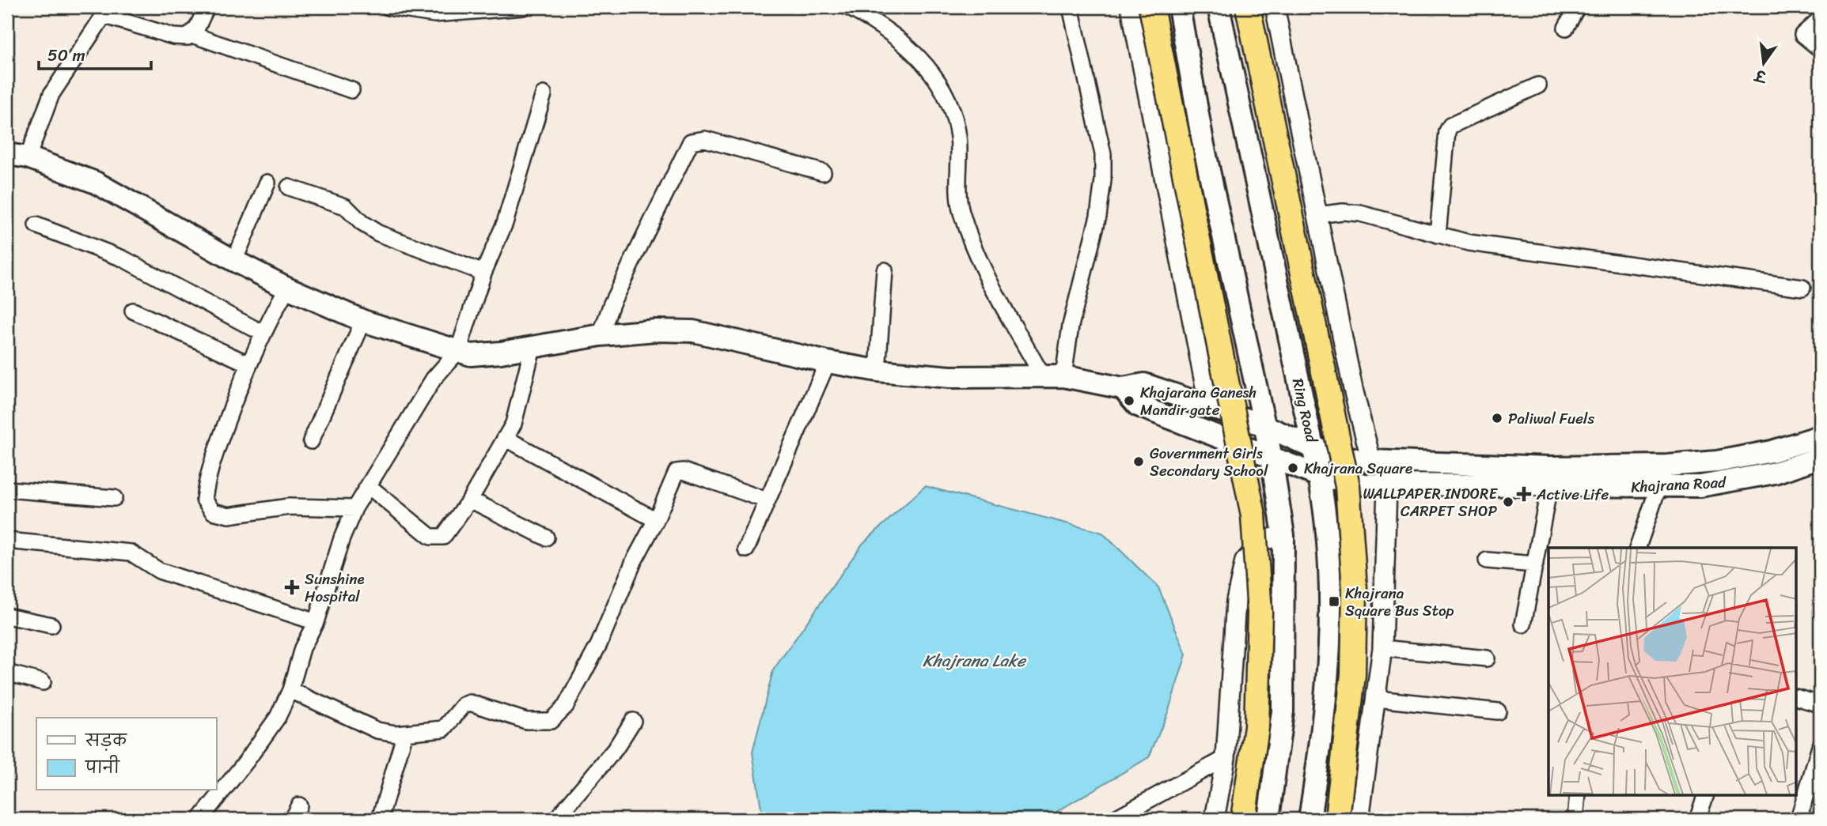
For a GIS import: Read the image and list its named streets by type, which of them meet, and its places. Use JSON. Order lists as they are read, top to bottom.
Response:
{
  "streets": {
    "main road": ["Ring Road", "Khajrana Road"]
  },
  "crossings": [
    ["Ring Road", "Khajrana Road"]
  ],
  "water": ["Khajrana Lake"],
  "places": {
    "other": [
      "Khajarana Ganesh Mandir gate",
      "Paliwal Fuels",
      "Government Girls Secondary School",
      "Khajrana Square",
      "WALLPAPER INDORE CARPET SHOP"
    ],
    "health": ["Active Life", "Sunshine Hospital"],
    "transit": ["Khajrana Square Bus Stop"]
  },
  "legend": ["सड़क", "पानी"],
  "scale_bar": "50 m",
  "north": "bottom"
}
